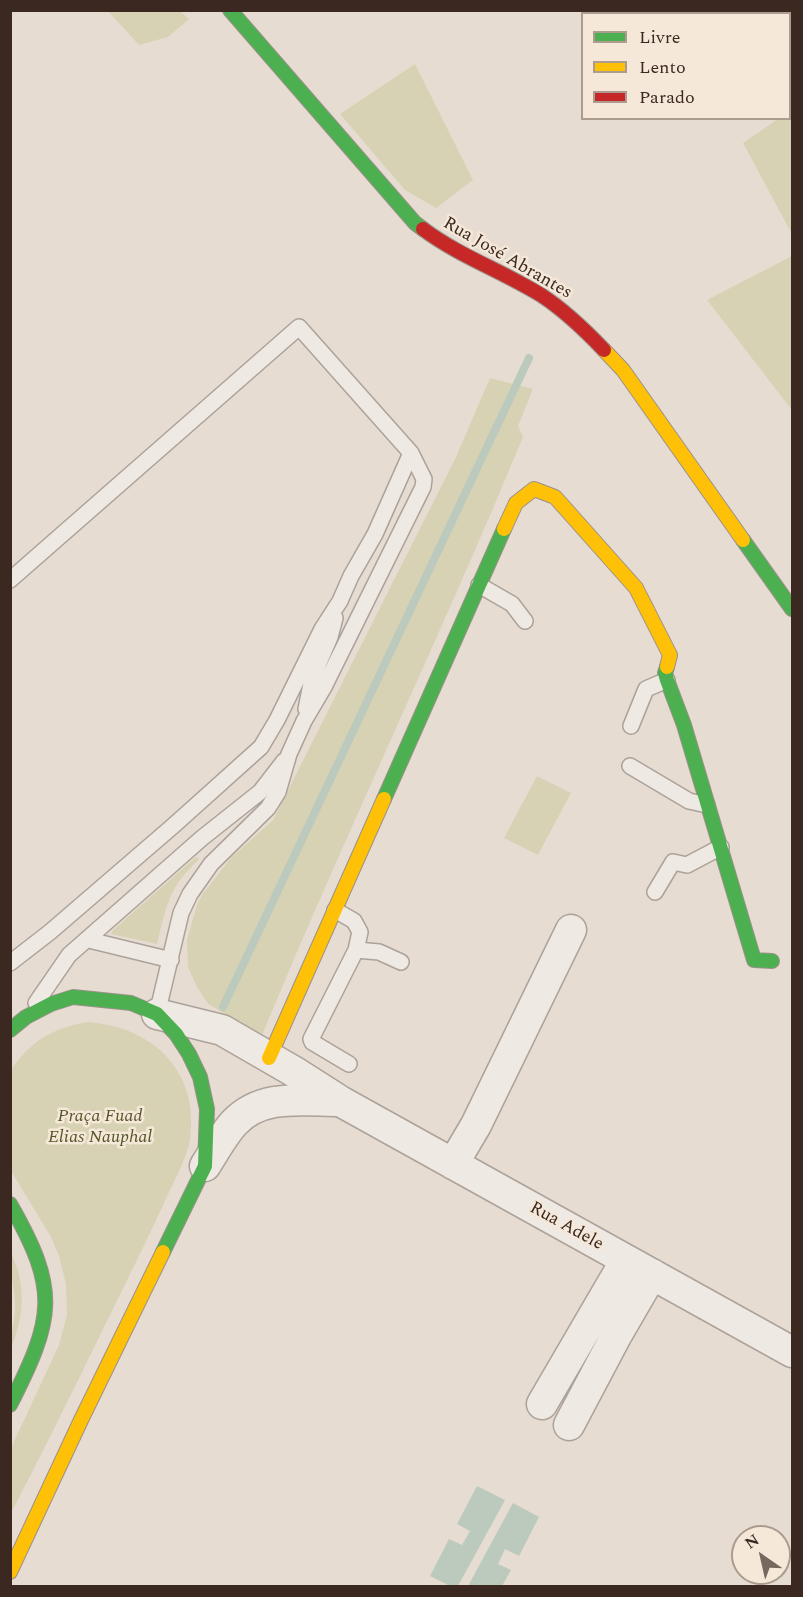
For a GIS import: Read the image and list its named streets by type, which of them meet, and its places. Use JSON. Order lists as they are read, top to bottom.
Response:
{
  "streets": {
    "main road": ["Rua José Abrantes"],
    "street": ["Rua Adele"]
  },
  "parks": ["Praça Fuad Elias Nauphal"],
  "legend": ["Livre", "Lento", "Parado"],
  "north": "top left"
}
